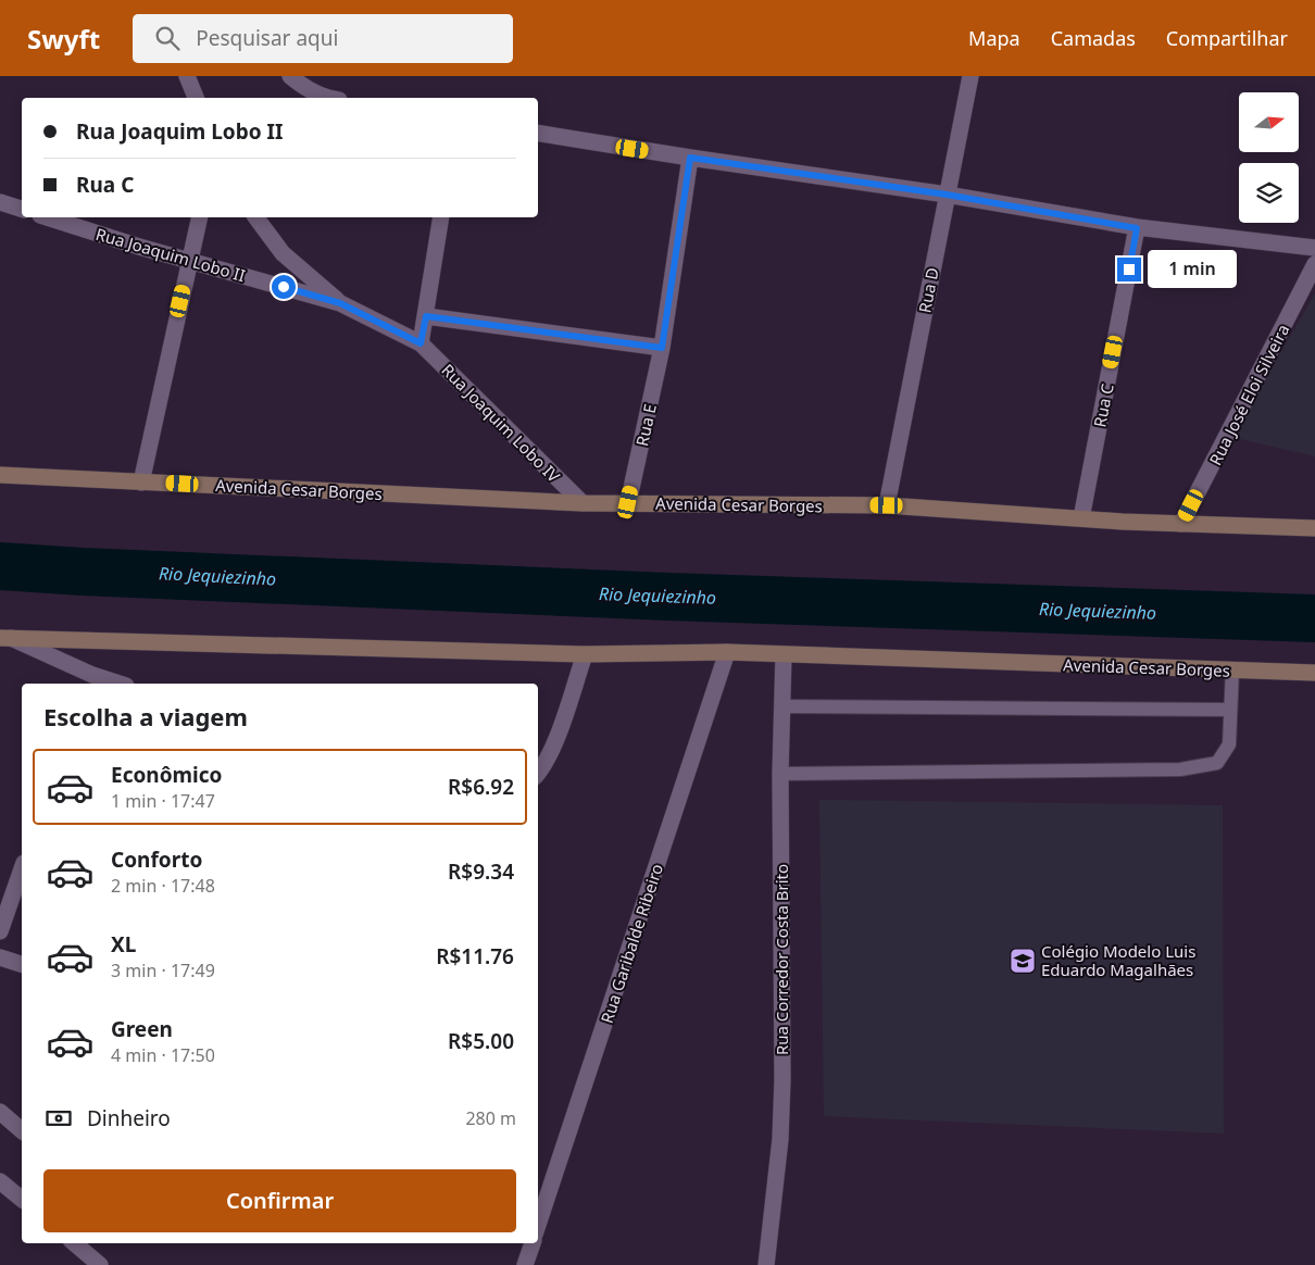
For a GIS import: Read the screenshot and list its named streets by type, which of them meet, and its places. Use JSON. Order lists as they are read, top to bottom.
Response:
{
  "streets": {
    "main road": ["Avenida Cesar Borges"],
    "street": [
      "Rua Joaquim Lobo II",
      "Rua D",
      "Rua José Eloi Silveira",
      "Rua C",
      "Rua Joaquim Lobo IV",
      "Rua E",
      "Rua Garibalde Ribeiro",
      "Rua Corredor Costa Brito"
    ]
  },
  "crossings": [
    ["Rua Joaquim Lobo II", "Rua Joaquim Lobo IV"],
    ["Rua D", "Avenida Cesar Borges"],
    ["Rua José Eloi Silveira", "Avenida Cesar Borges"],
    ["Rua C", "Avenida Cesar Borges"],
    ["Rua Joaquim Lobo IV", "Avenida Cesar Borges"],
    ["Rua E", "Avenida Cesar Borges"],
    ["Avenida Cesar Borges", "Rua Garibalde Ribeiro"],
    ["Avenida Cesar Borges", "Rua Corredor Costa Brito"]
  ],
  "water": ["Rio Jequiezinho"],
  "places": {
    "school or university": ["Colégio Modelo Luis Eduardo Magalhães"]
  },
  "north": "right",
  "page": {
    "header": "Swyft",
    "search": "Pesquisar aqui",
    "nav": ["Mapa", "Camadas", "Compartilhar"],
    "banner": ["Rua Joaquim Lobo II", "Rua C"],
    "bubble": "1 min",
    "heading": "Escolha a viagem",
    "list": [
      {
        "name": "Econômico",
        "note": "1 min · 17:47",
        "value": "R$6.92"
      },
      {
        "name": "Conforto",
        "note": "2 min · 17:48",
        "value": "R$9.34"
      },
      {
        "name": "XL",
        "note": "3 min · 17:49",
        "value": "R$11.76"
      },
      {
        "name": "Green",
        "note": "4 min · 17:50",
        "value": "R$5.00"
      }
    ],
    "pay": ["Dinheiro", "280 m"],
    "buttons": "Confirmar"
  }
}
